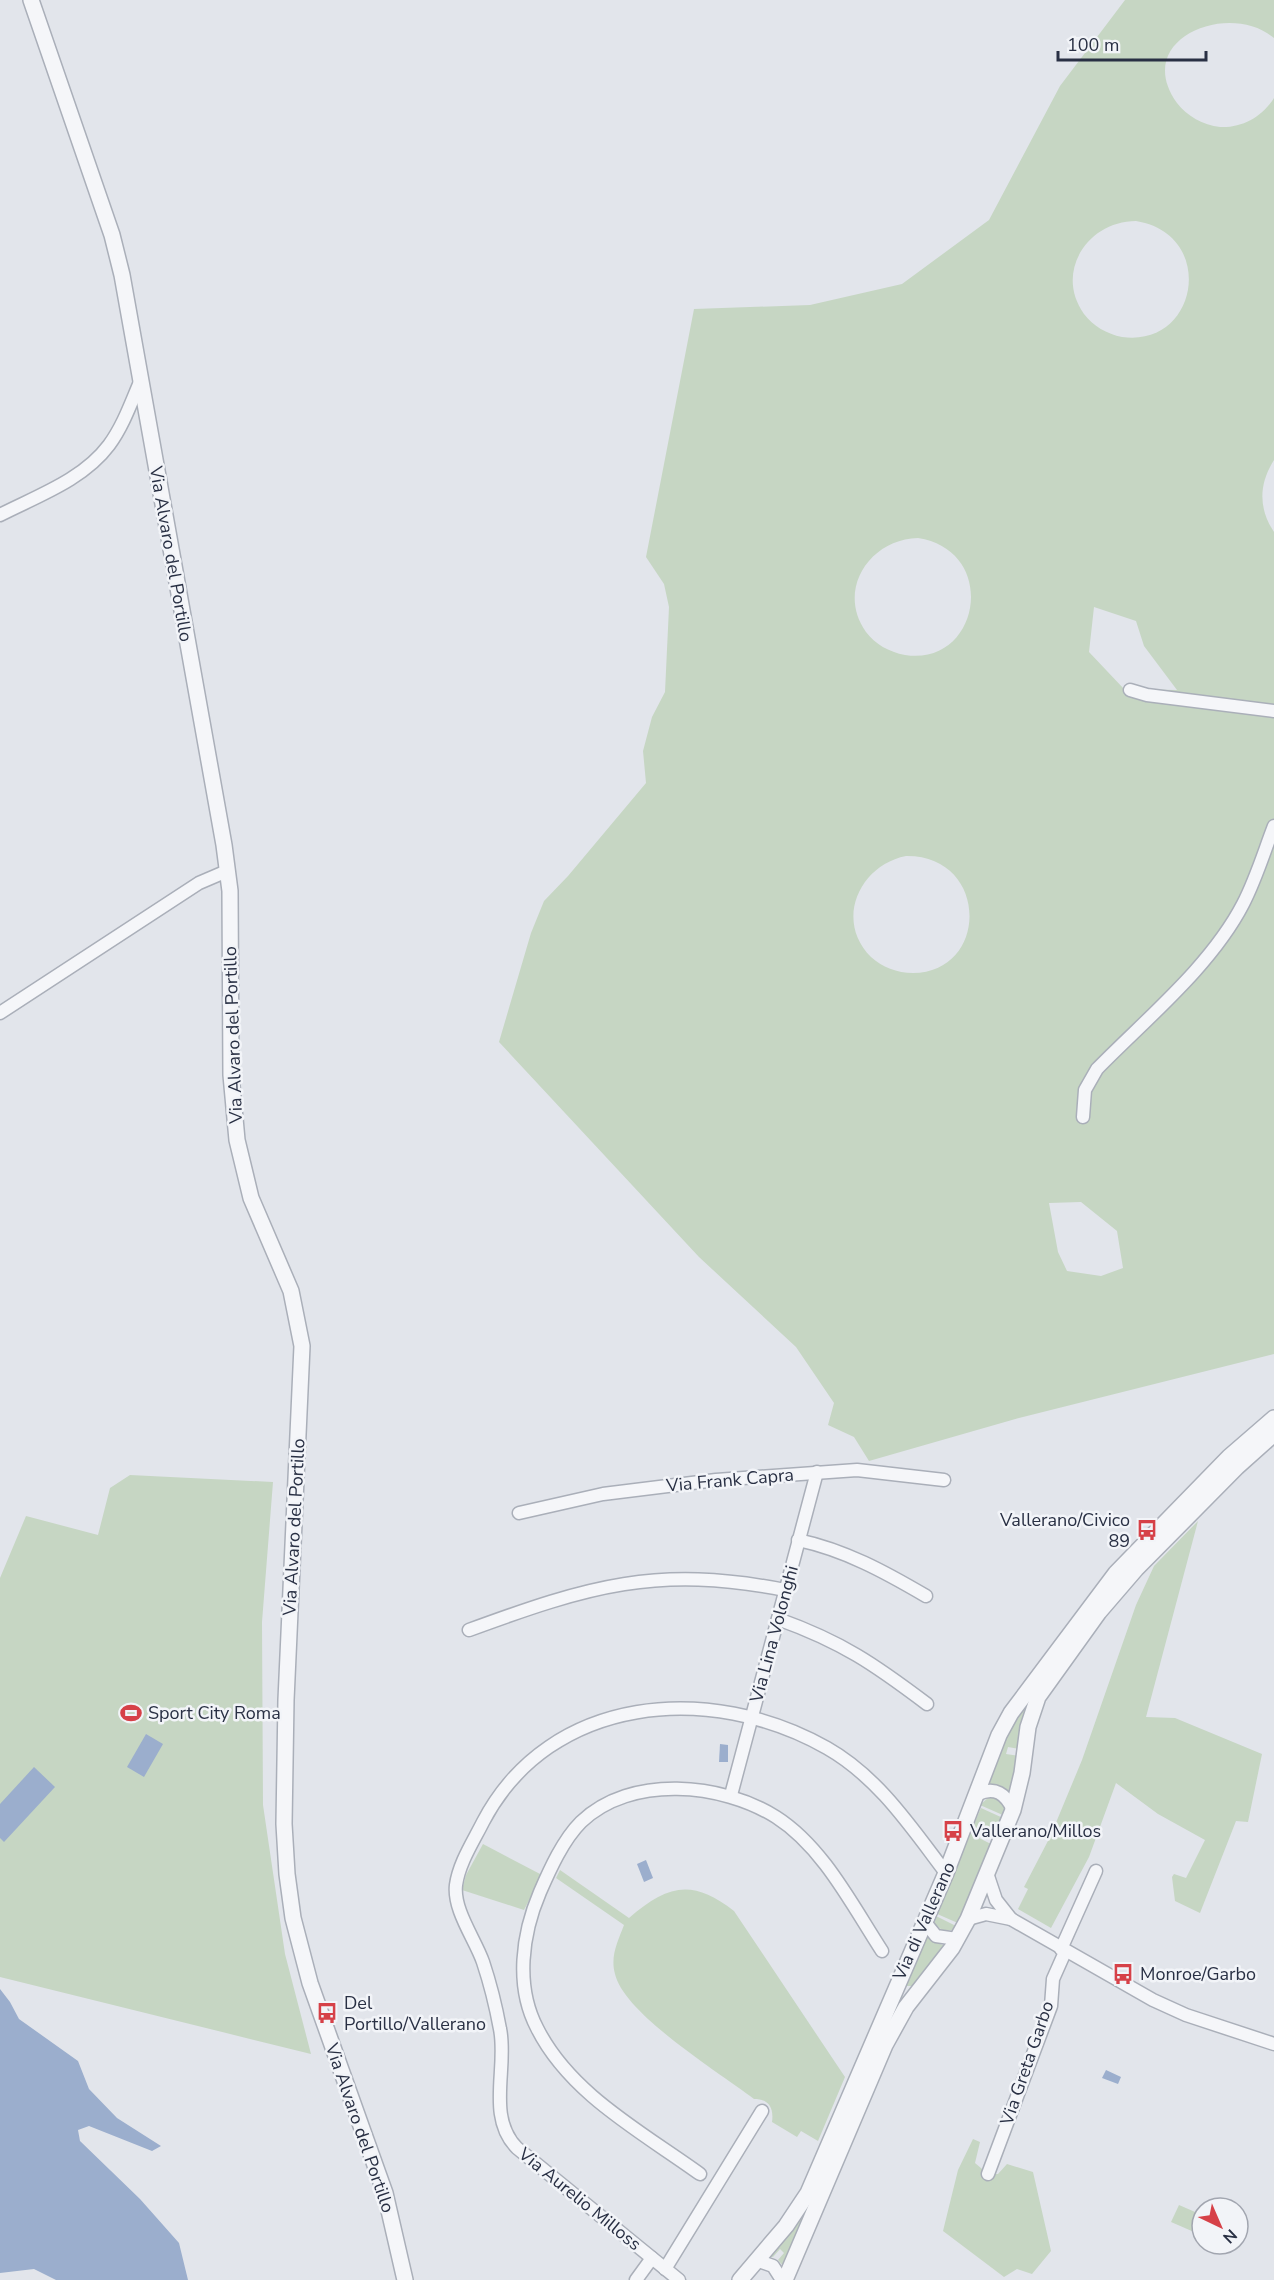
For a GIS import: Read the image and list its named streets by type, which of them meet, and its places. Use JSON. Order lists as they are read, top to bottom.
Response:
{
  "streets": {
    "street": [
      "Via Alvaro del Portillo",
      "Via Frank Capra",
      "Via Lina Volonghi",
      "Via di Vallerano",
      "Via Greta Garbo",
      "Via Aurelio Milloss"
    ]
  },
  "crossings": [
    ["Via Frank Capra", "Via Lina Volonghi"],
    ["Via Lina Volonghi", "Via Aurelio Milloss"],
    ["Via di Vallerano", "Via Aurelio Milloss"]
  ],
  "places": {
    "bus stop": [
      "Vallerano/Civico 89",
      "Vallerano/Millos",
      "Monroe/Garbo",
      "Del Portillo/Vallerano"
    ],
    "sports": ["Sport City Roma"]
  },
  "scale_bar": "100 m",
  "north": "bottom right"
}
